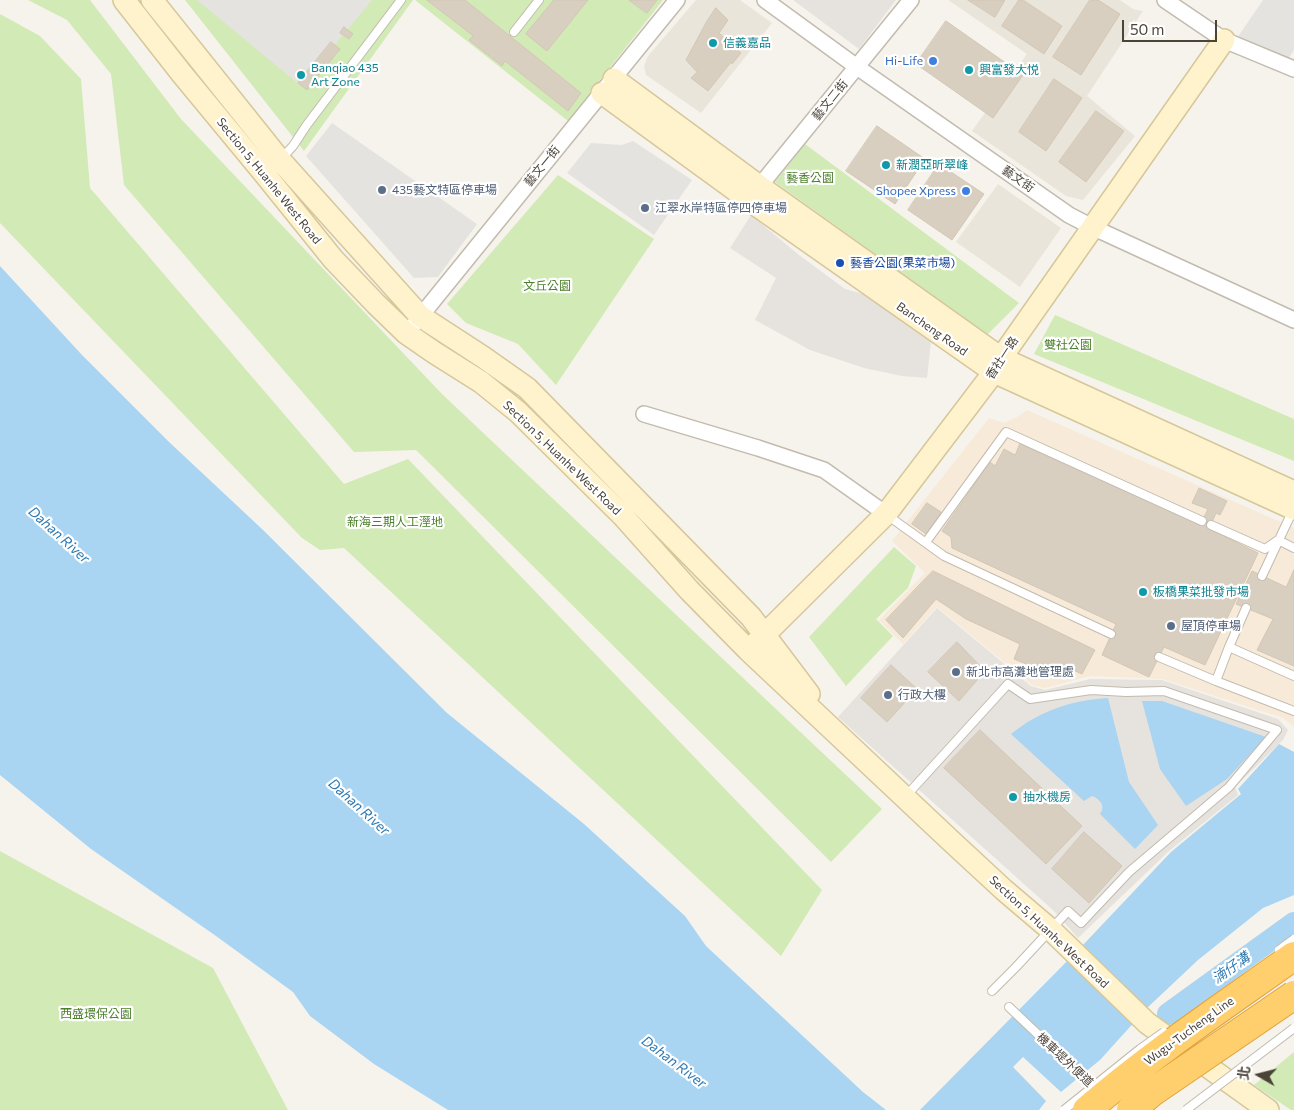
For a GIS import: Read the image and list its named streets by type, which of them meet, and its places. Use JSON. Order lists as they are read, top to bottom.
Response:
{
  "streets": {
    "highway": ["Wugu-Tucheng Line"],
    "street": [
      "藝文二街",
      "藝文一街",
      "藝文街",
      "Section 5, Huanhe West Road",
      "Bancheng Road",
      "香社一路"
    ],
    "lane": ["機車堤外便道"]
  },
  "crossings": [
    ["藝文二街", "藝文街"],
    ["藝文二街", "Bancheng Road"],
    ["藝文一街", "Section 5, Huanhe West Road"],
    ["藝文一街", "Bancheng Road"],
    ["藝文街", "香社一路"],
    ["Section 5, Huanhe West Road", "香社一路"],
    ["Bancheng Road", "香社一路"],
    ["Wugu-Tucheng Line", "機車堤外便道"]
  ],
  "water": ["Dahan River", "湳仔溝"],
  "parks": [
    "藝香公園",
    "文丘公園",
    "雙社公園",
    "新海三期人工溼地",
    "西盛環保公園"
  ],
  "places": [
    "信義嘉品",
    "Hi-Life",
    "興富發大悦",
    "Banqiao 435 Art Zone",
    "新潤亞昕翠峰",
    "435藝文特區停車場",
    "Shopee Xpress",
    "江翠水岸特區停四停車場",
    "藝香公園(果菜市場)",
    "板橋果菜批發市場",
    "屋頂停車場",
    "新北市高灘地管理處",
    "行政大樓",
    "抽水機房"
  ],
  "scale_bar": "50 m",
  "north": "left"
}
